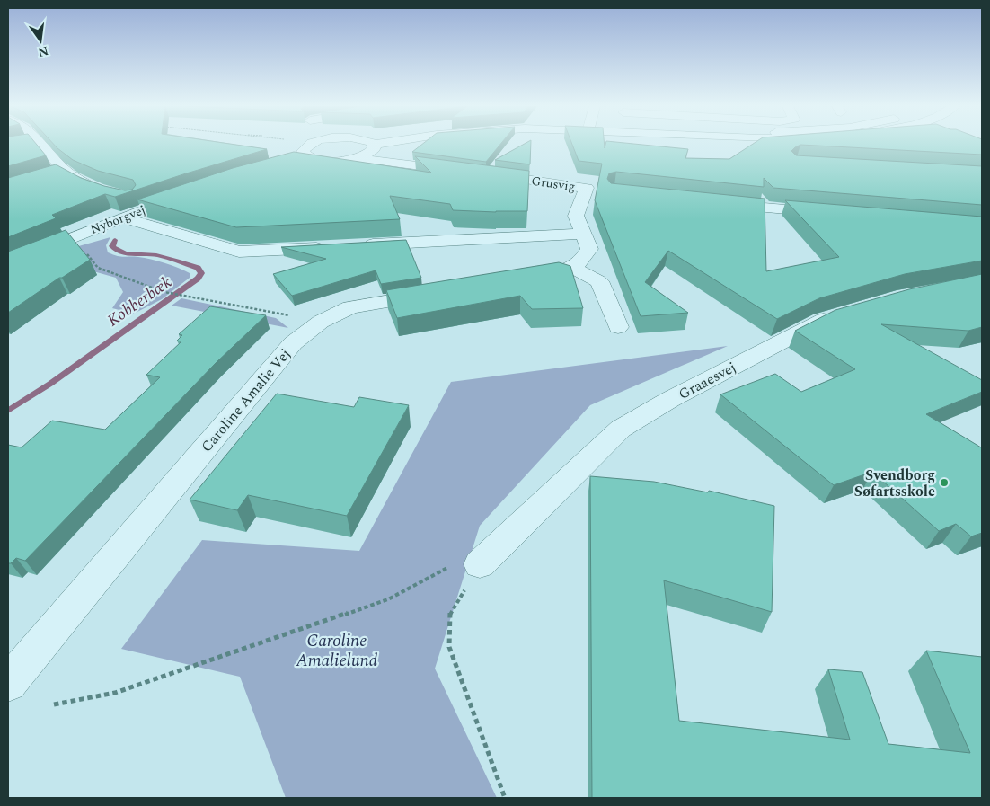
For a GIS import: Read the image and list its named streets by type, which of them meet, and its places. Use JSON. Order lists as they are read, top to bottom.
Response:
{
  "streets": {
    "street": [
      "Grusvig",
      "Nyborgvej",
      "Graaesvej",
      "Caroline Amalie Vej"
    ]
  },
  "water": ["Kobberbæk"],
  "parks": ["Caroline Amalielund"],
  "places": ["Svendborg Søfartsskole"],
  "north": "bottom"
}
